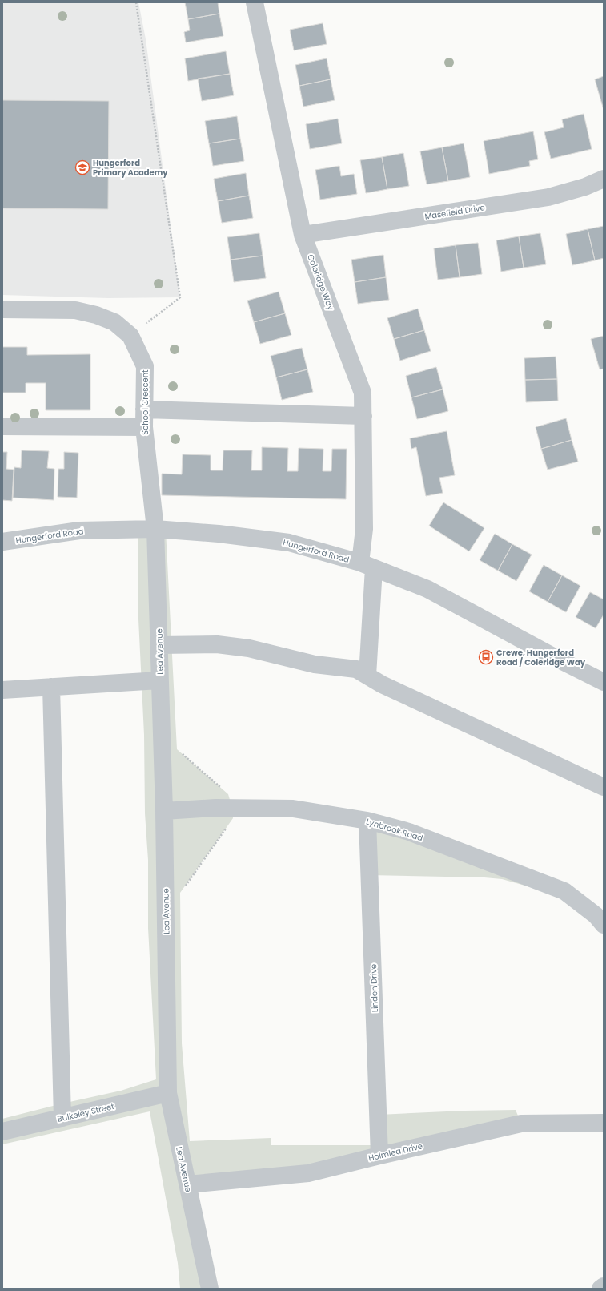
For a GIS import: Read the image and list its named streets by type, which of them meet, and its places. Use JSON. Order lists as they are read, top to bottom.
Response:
{
  "streets": {
    "street": [
      "Masefield Drive",
      "Coleridge Way",
      "School Crescent",
      "Hungerford Road",
      "Lea Avenue",
      "Lynbrook Road",
      "Linden Drive",
      "Bulkeley Street",
      "Holmlea Drive"
    ]
  },
  "crossings": [
    ["Masefield Drive", "Coleridge Way"],
    ["Coleridge Way", "Hungerford Road"],
    ["School Crescent", "Hungerford Road"],
    ["School Crescent", "Lea Avenue"],
    ["Hungerford Road", "Lea Avenue"],
    ["Lea Avenue", "Lynbrook Road"],
    ["Lea Avenue", "Bulkeley Street"],
    ["Lea Avenue", "Holmlea Drive"],
    ["Lynbrook Road", "Linden Drive"],
    ["Linden Drive", "Holmlea Drive"]
  ],
  "places": {
    "school or university": ["Hungerford Primary Academy"],
    "bus stop": ["Crewe, Hungerford Road / Coleridge Way"]
  }
}
